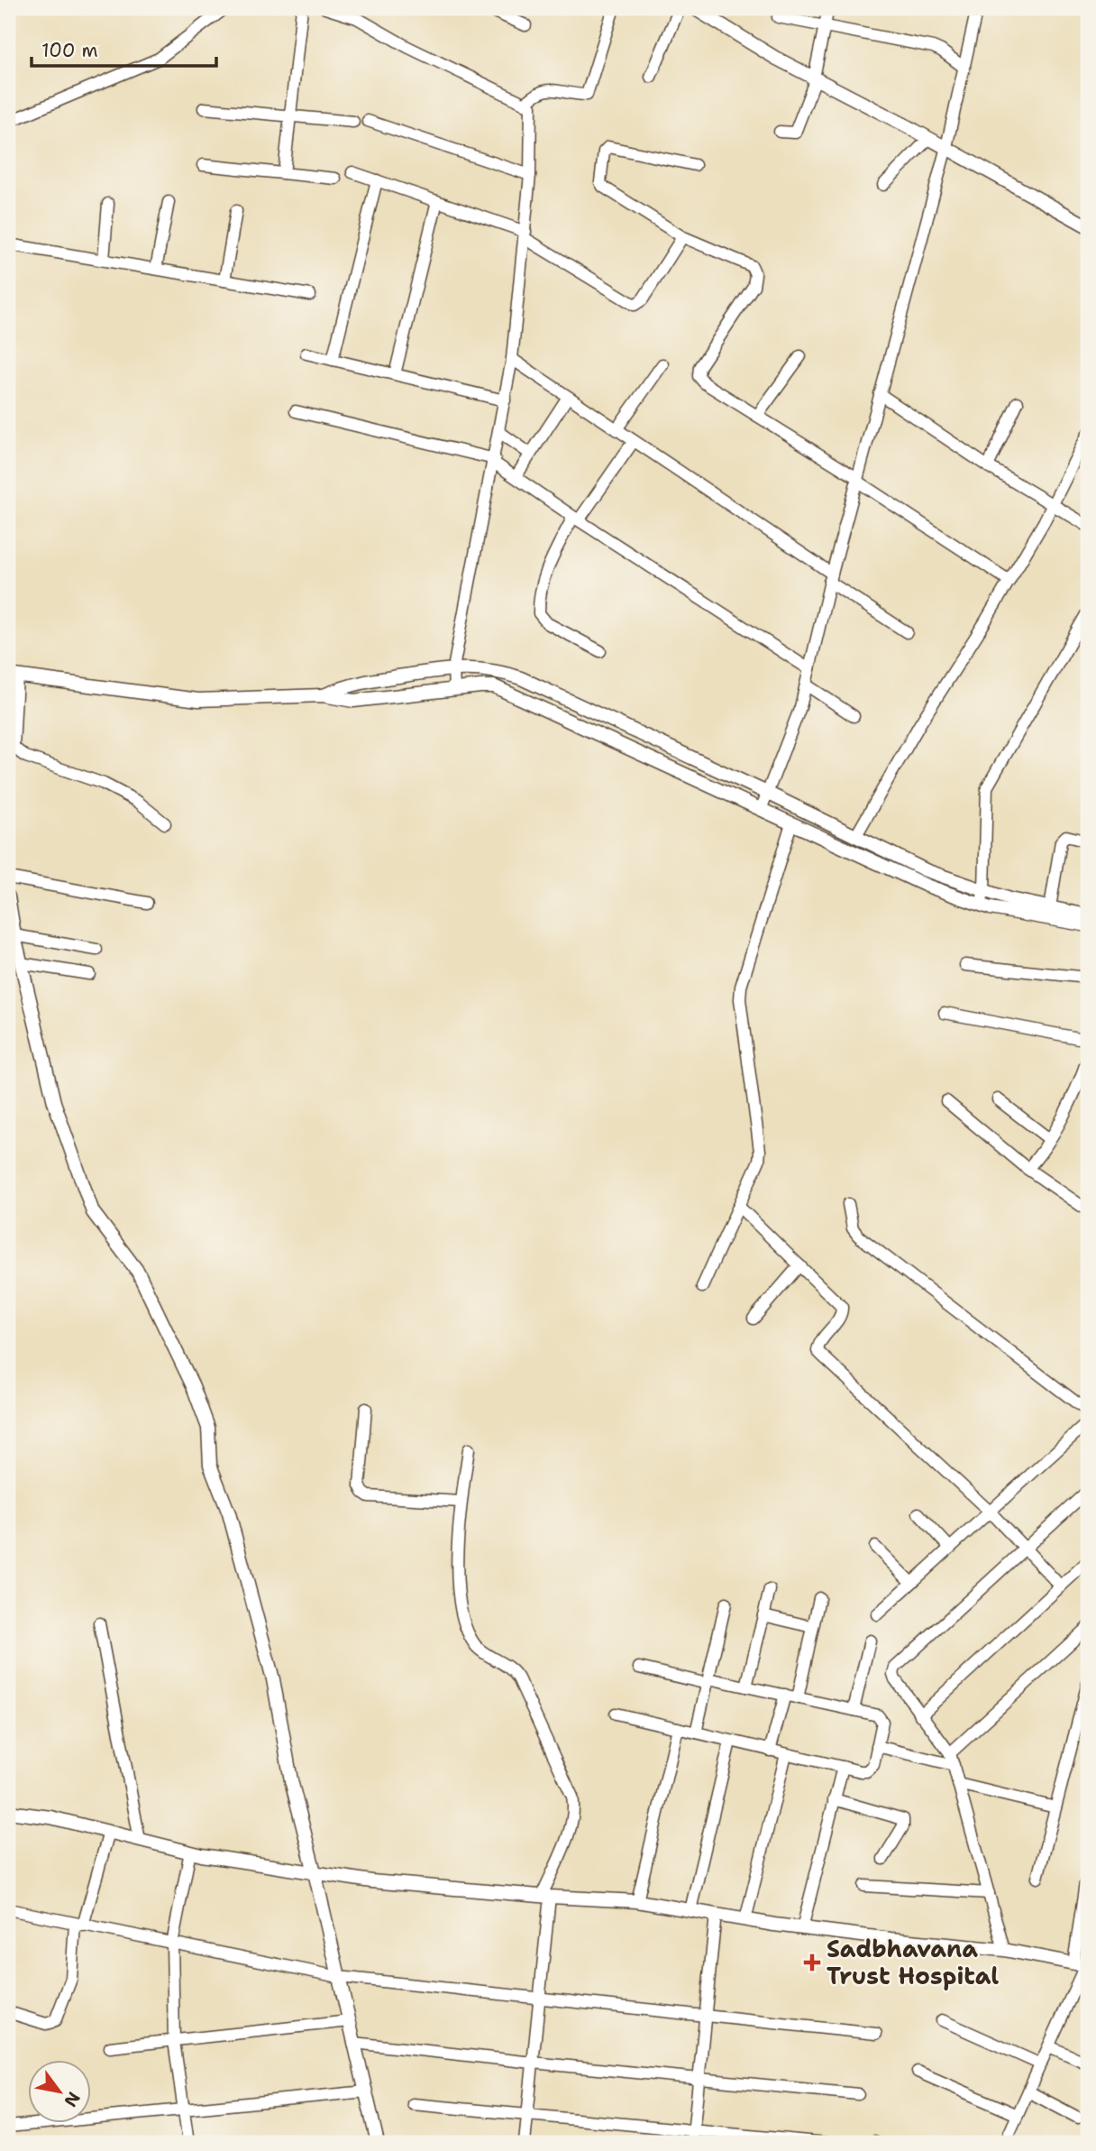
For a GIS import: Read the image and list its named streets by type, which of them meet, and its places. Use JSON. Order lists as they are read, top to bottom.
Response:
{
  "places": {
    "health": ["Sadbhavana Trust Hospital"]
  },
  "scale_bar": "100 m",
  "north": "bottom right"
}
